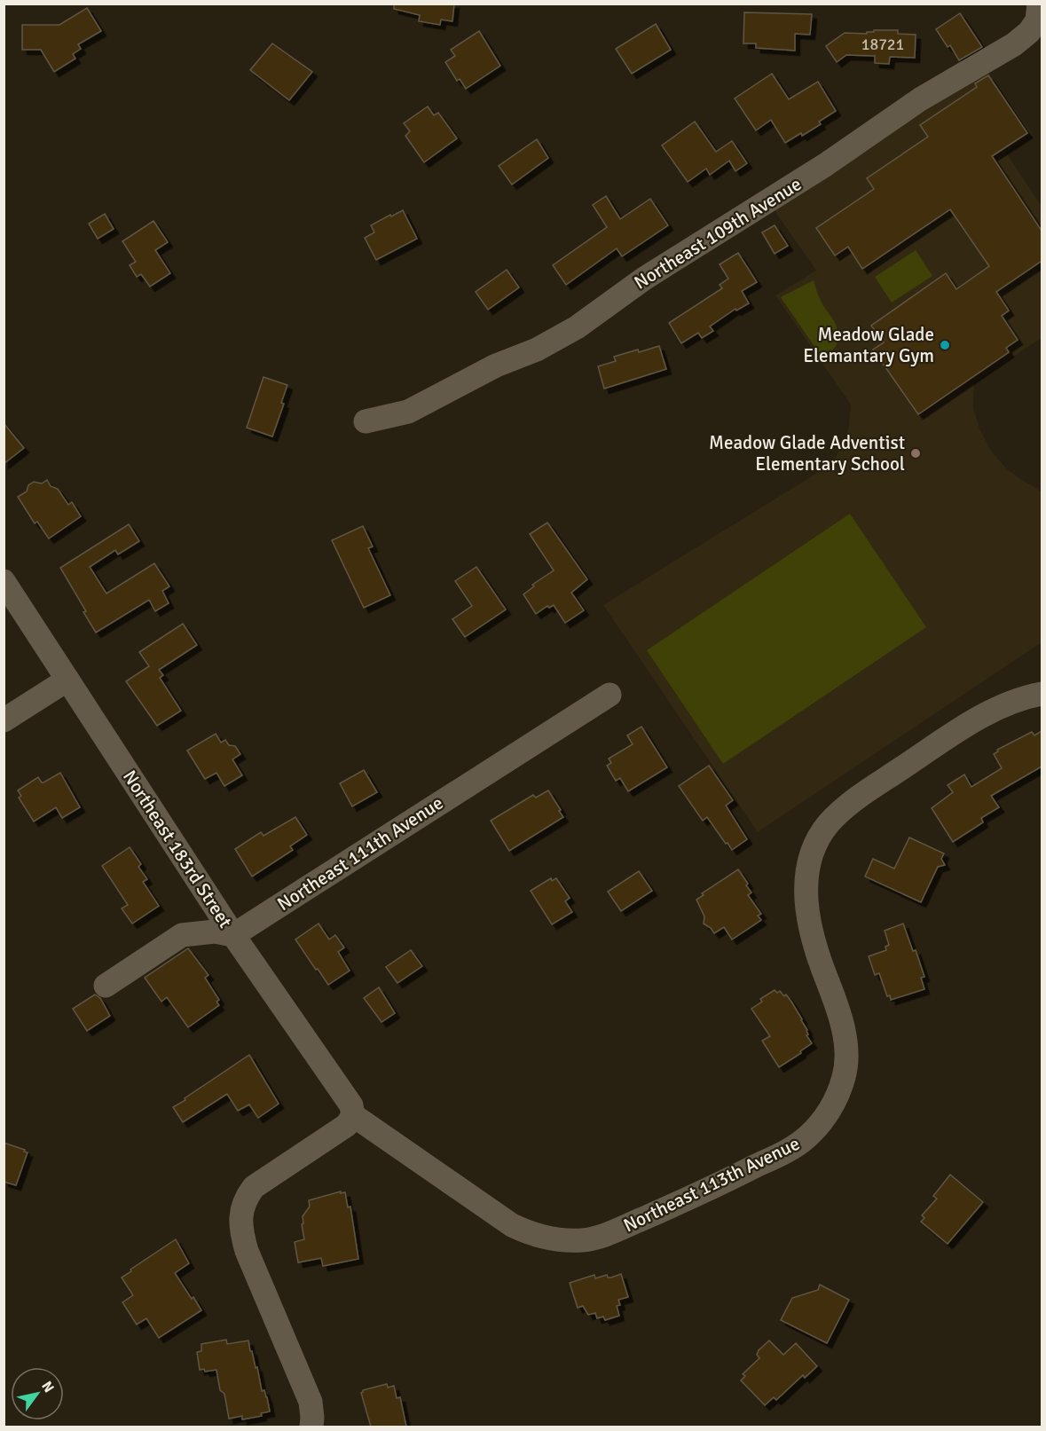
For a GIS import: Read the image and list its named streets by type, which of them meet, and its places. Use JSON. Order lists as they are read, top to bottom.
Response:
{
  "streets": {
    "street": [
      "Northeast 109th Avenue",
      "Northeast 183rd Street",
      "Northeast 111th Avenue",
      "Northeast 113th Avenue"
    ]
  },
  "crossings": [
    ["Northeast 183rd Street", "Northeast 111th Avenue"],
    ["Northeast 183rd Street", "Northeast 113th Avenue"]
  ],
  "places": ["Meadow Glade Elemantary Gym", "Meadow Glade Adventist Elementary School"],
  "house_numbers": ["18721"],
  "north": "top right"
}
